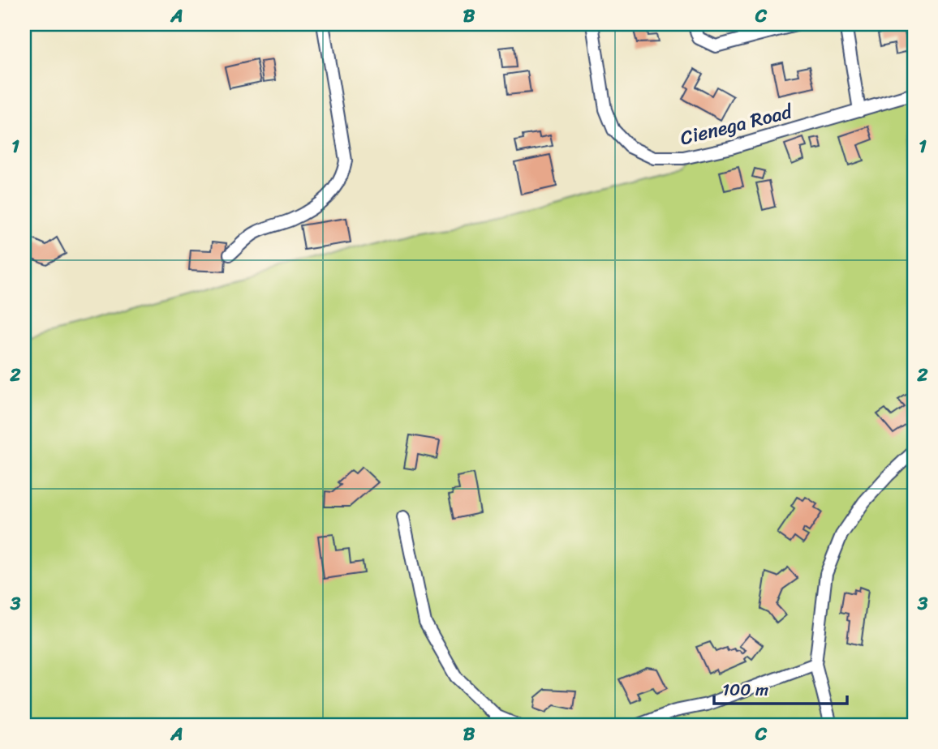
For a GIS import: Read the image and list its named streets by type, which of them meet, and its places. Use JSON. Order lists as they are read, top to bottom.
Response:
{
  "streets": {
    "street": ["Cienega Road"]
  },
  "scale_bar": "100 m",
  "grid": {
    "columns": ["A", "B", "C"],
    "rows": ["1", "2", "3"]
  }
}
